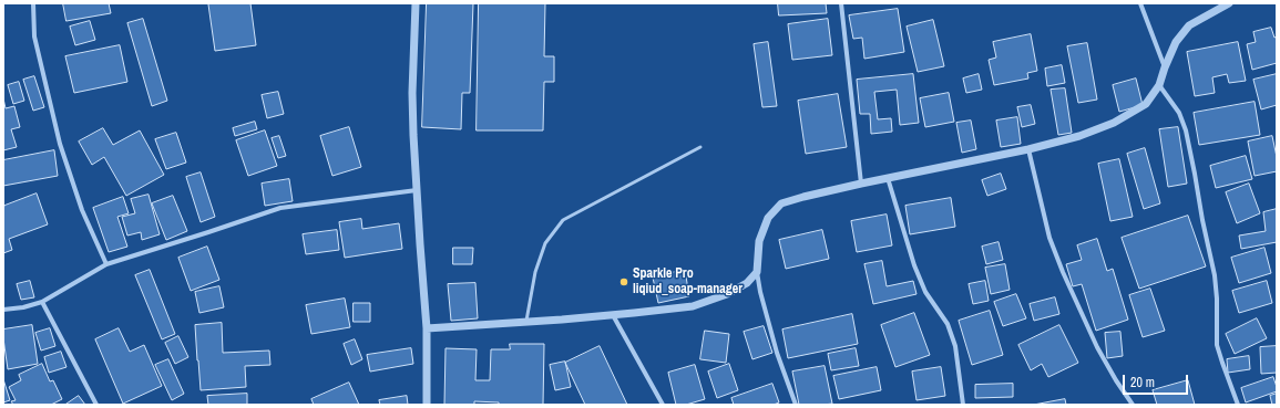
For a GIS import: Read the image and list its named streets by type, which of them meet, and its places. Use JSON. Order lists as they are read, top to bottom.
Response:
{
  "places": ["Sparkle Pro liqiud_soap-manager"],
  "scale_bar": "20 m"
}
